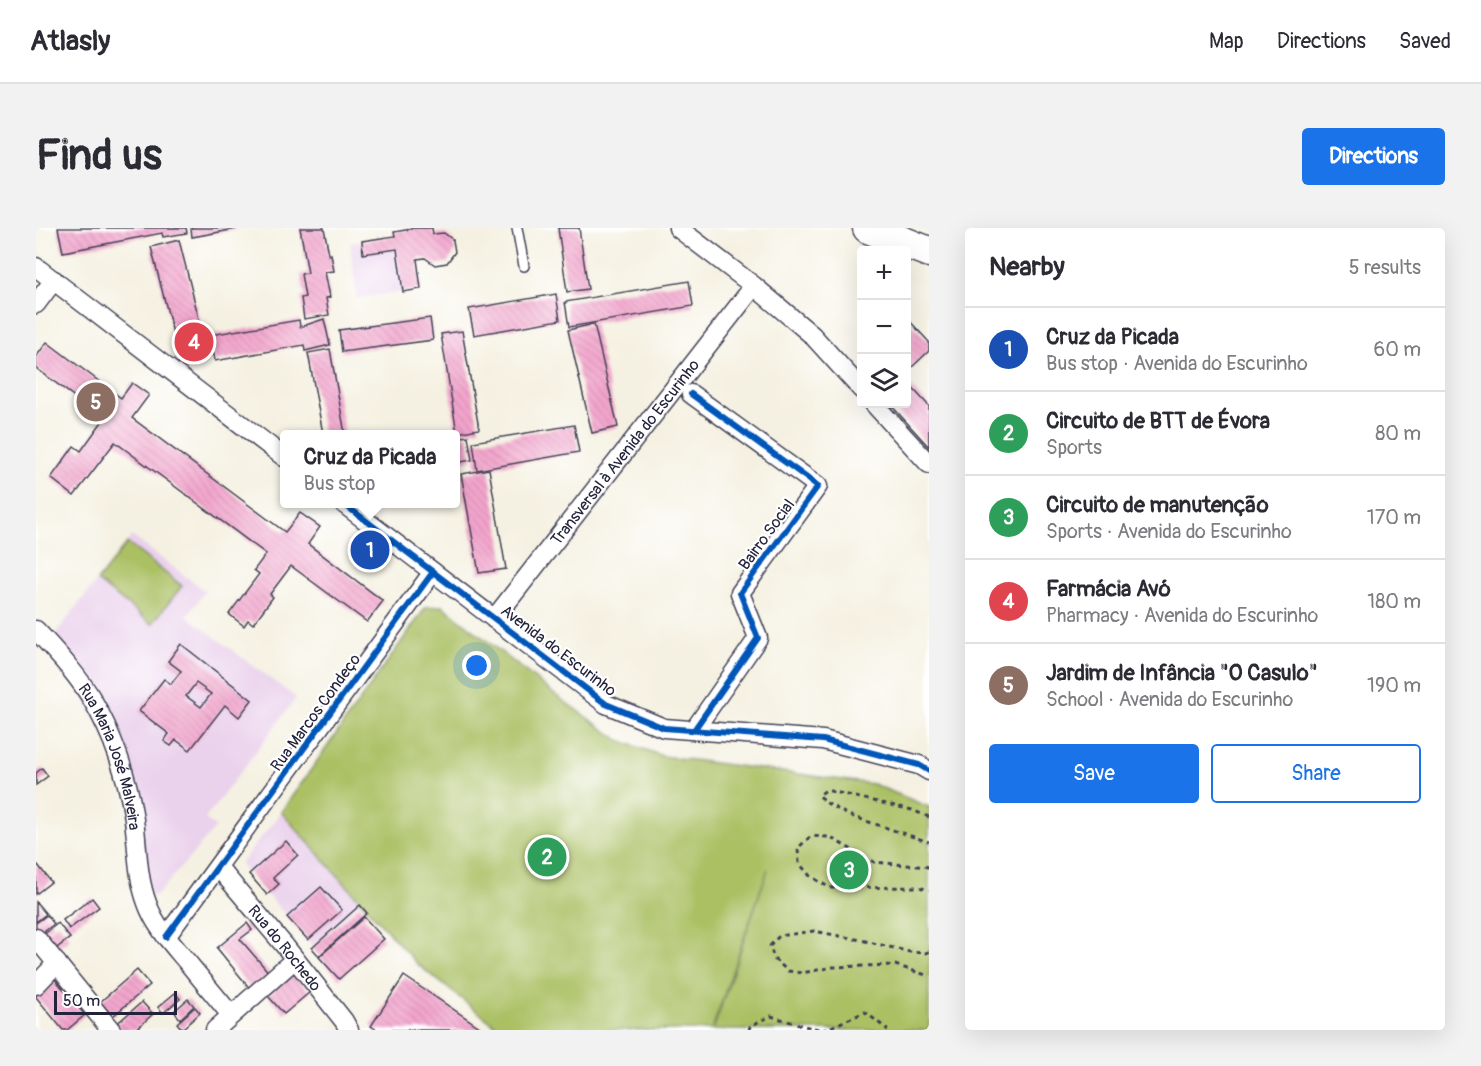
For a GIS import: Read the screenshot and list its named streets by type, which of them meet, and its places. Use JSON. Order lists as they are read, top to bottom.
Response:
{
  "streets": {
    "street": [
      "Transversal à Avenida do Escurinho",
      "Bairro Social",
      "Avenida do Escurinho",
      "Rua Marcos Condeço",
      "Rua Maria José Malveira",
      "Rua do Rochedo"
    ]
  },
  "crossings": [
    ["Transversal à Avenida do Escurinho", "Avenida do Escurinho"],
    ["Bairro Social", "Avenida do Escurinho"],
    ["Avenida do Escurinho", "Rua Marcos Condeço"],
    ["Rua Marcos Condeço", "Rua Maria José Malveira"],
    ["Rua Marcos Condeço", "Rua do Rochedo"]
  ],
  "scale_bar": "50 m",
  "page": {
    "header": "Atlasly",
    "nav": ["Map", "Directions", "Saved"],
    "buttons": [
      "Directions",
      ["Save", "Share"]
    ],
    "title": "Find us",
    "heading": ["Nearby", "5 results"],
    "map_buttons": ["+", "−"],
    "list": [
      {
        "mark": "1",
        "name": "Cruz da Picada",
        "note": "Bus stop · Avenida do Escurinho",
        "value": "60 m"
      },
      {
        "mark": "2",
        "name": "Circuito de BTT de Évora",
        "note": "Sports",
        "value": "80 m"
      },
      {
        "mark": "3",
        "name": "Circuito de manutenção",
        "note": "Sports · Avenida do Escurinho",
        "value": "170 m"
      },
      {
        "mark": "4",
        "name": "Farmácia Avó",
        "note": "Pharmacy · Avenida do Escurinho",
        "value": "180 m"
      },
      {
        "mark": "5",
        "name": "Jardim de Infância \"O Casulo\"",
        "note": "School · Avenida do Escurinho",
        "value": "190 m"
      }
    ],
    "pins": [
      "4",
      "5",
      "1",
      "2",
      "3"
    ],
    "popup": ["Cruz da Picada", "Bus stop"],
    "scale": "50 m"
  }
}
